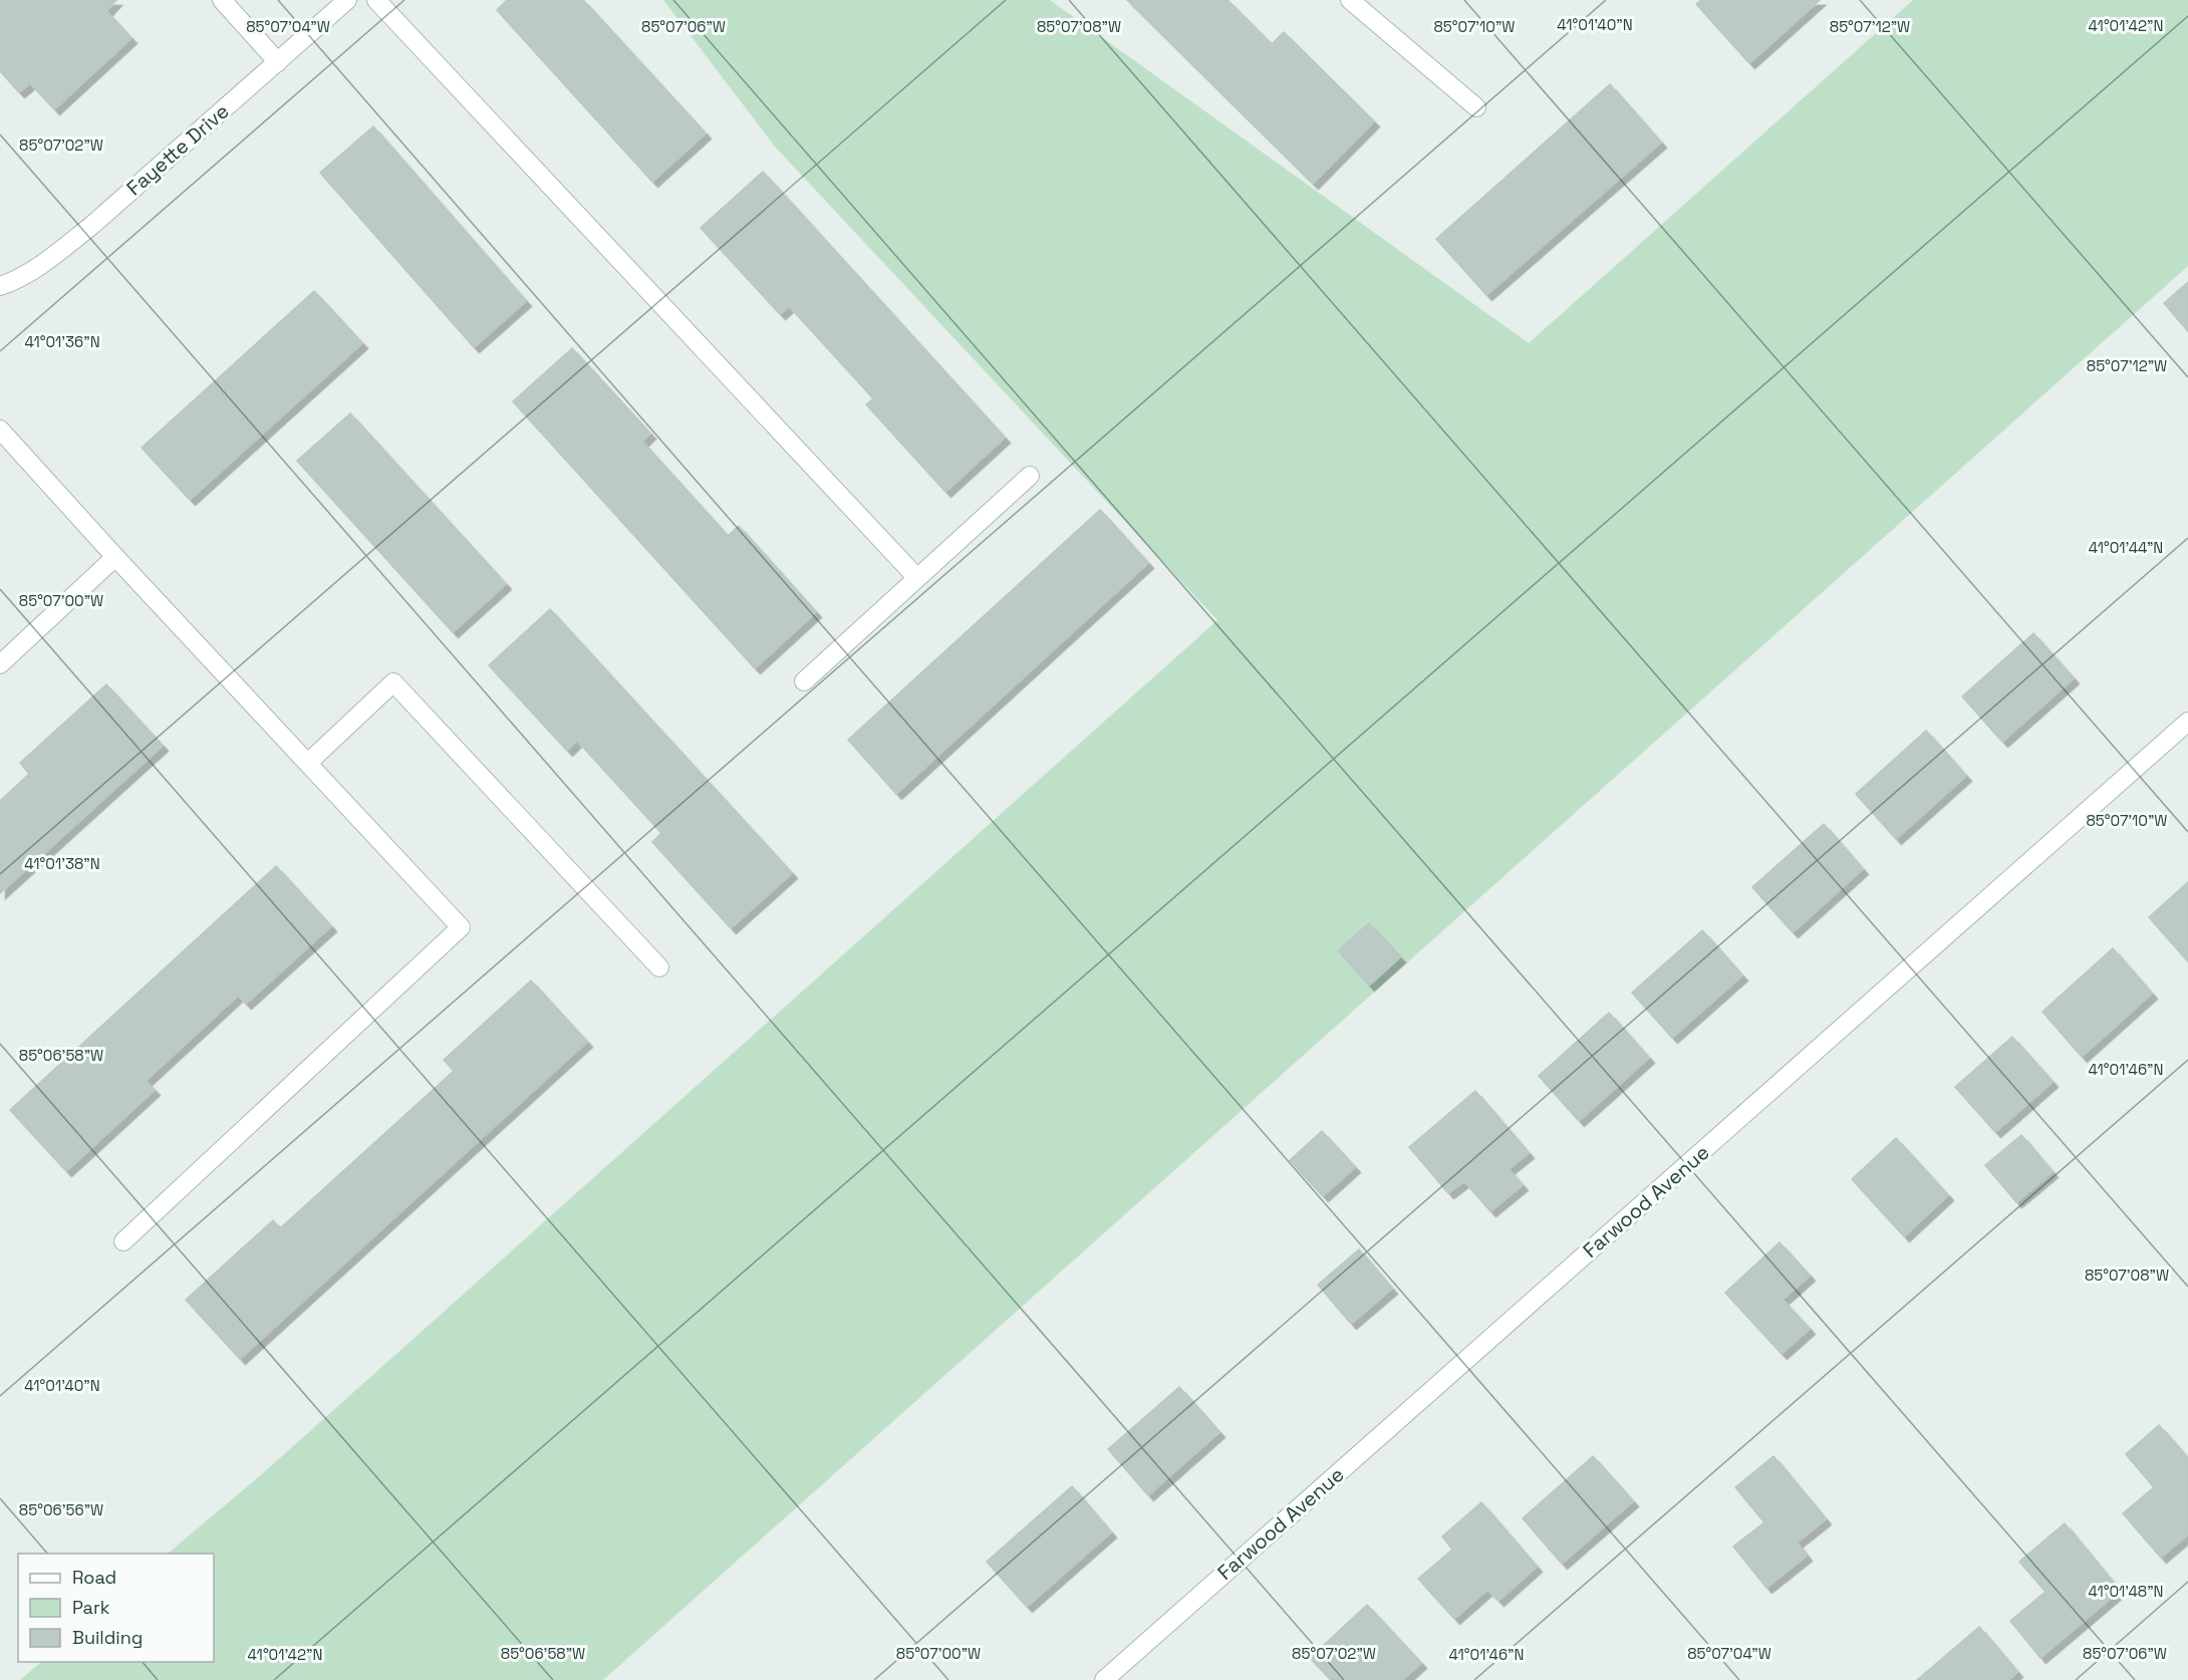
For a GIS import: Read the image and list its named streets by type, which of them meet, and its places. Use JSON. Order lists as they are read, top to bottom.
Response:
{
  "streets": {
    "street": ["Fayette Drive", "Farwood Avenue"]
  },
  "legend": ["Road", "Park", "Building"],
  "coordinates": [
    "41°01'40\"N",
    "41°01'42\"N",
    "85°07'04\"W",
    "85°07'08\"W",
    "85°07'10\"W",
    "85°07'12\"W",
    "85°07'06\"W",
    "85°07'02\"W",
    "41°01'36\"N",
    "41°01'44\"N",
    "85°07'00\"W",
    "41°01'38\"N",
    "85°06'58\"W",
    "41°01'46\"N",
    "85°06'56\"W",
    "41°01'48\"N"
  ]
}
